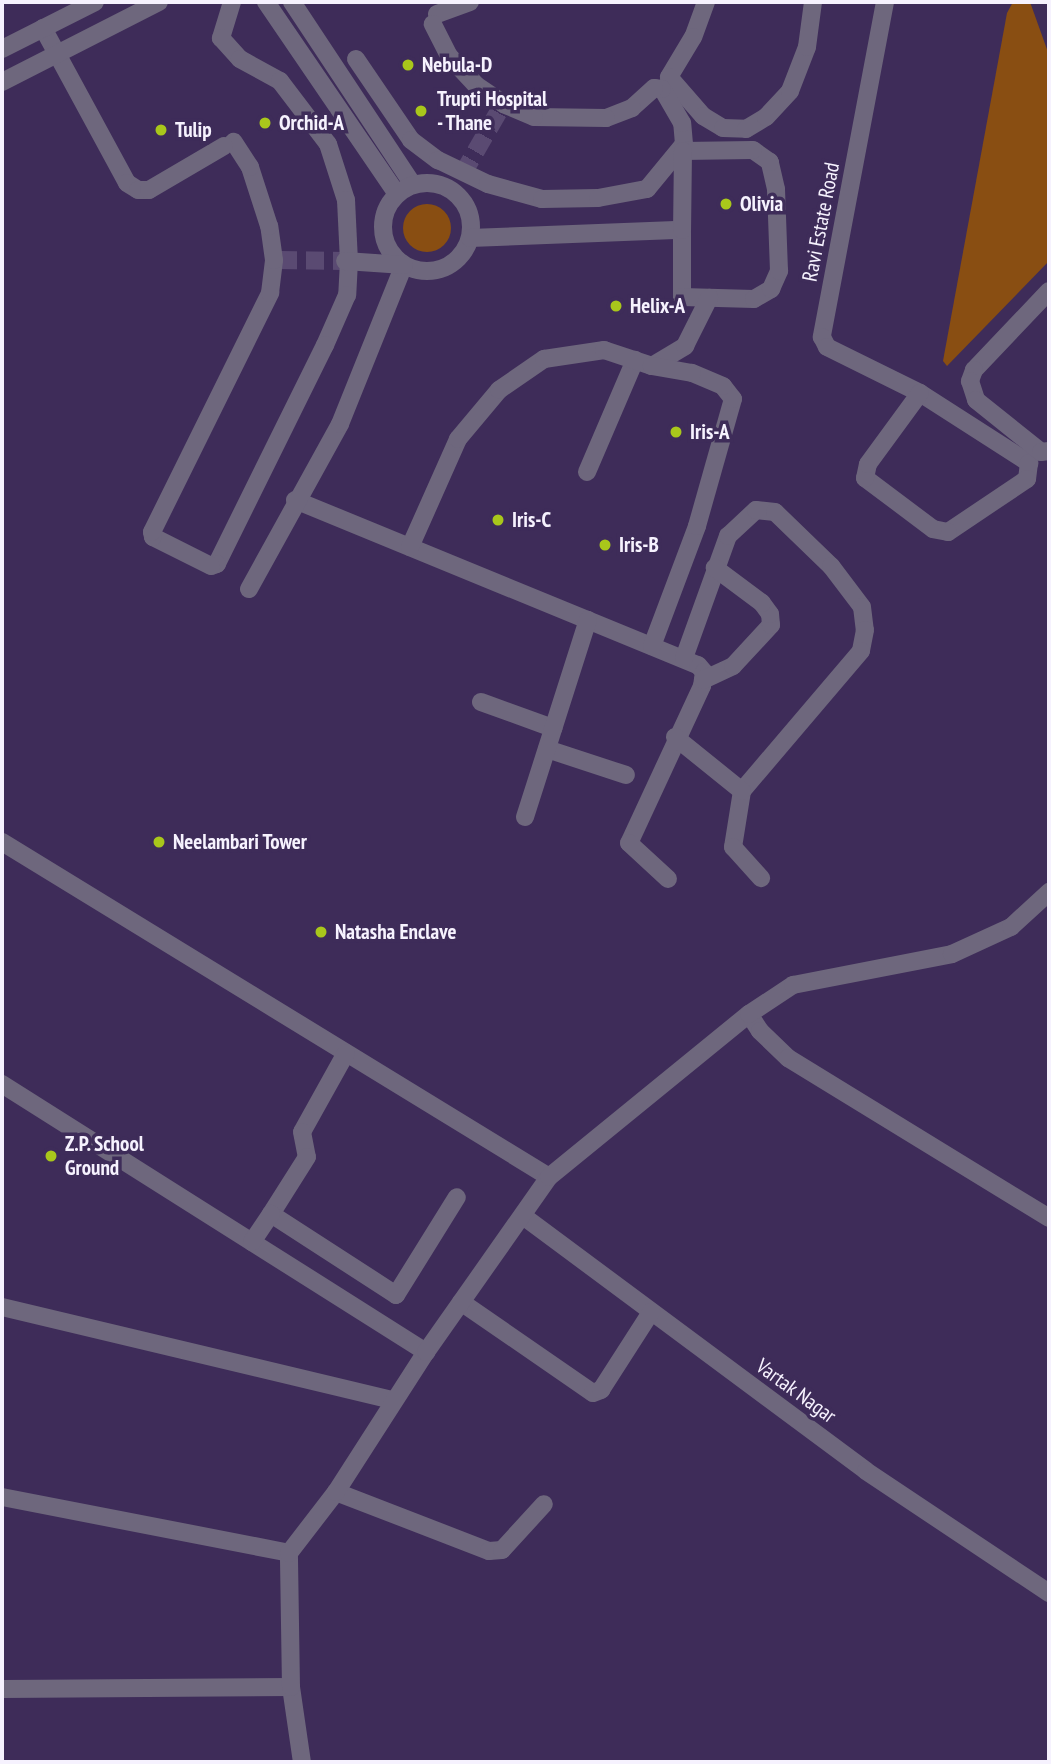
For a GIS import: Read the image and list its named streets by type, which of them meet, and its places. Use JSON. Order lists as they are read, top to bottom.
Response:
{
  "streets": {
    "street": ["Ravi Estate Road", "Vartak Nagar"]
  },
  "places": [
    "Nebula-D",
    "Trupti Hospital - Thane",
    "Orchid-A",
    "Tulip",
    "Olivia",
    "Helix-A",
    "Iris-A",
    "Iris-C",
    "Iris-B",
    "Neelambari Tower",
    "Natasha Enclave",
    "Z.P. School Ground"
  ]
}
